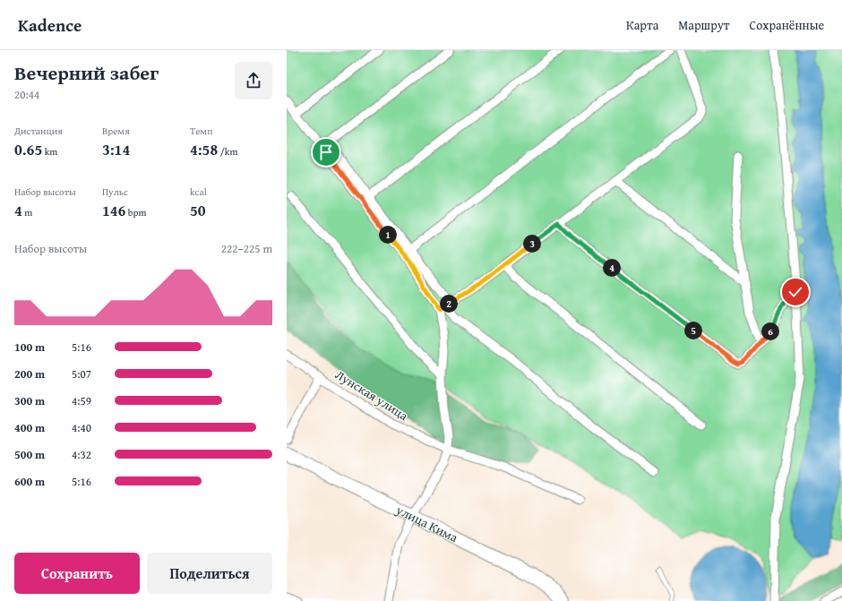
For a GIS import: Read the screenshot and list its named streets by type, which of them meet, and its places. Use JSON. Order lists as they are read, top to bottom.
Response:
{
  "streets": {
    "main road": ["улица Кима"],
    "street": ["Лунская улица"]
  },
  "page": {
    "header": "Kadence",
    "nav": ["Карта", "Маршрут", "Сохранённые"],
    "heading": ["Вечерний забег", "20:44"],
    "stats": [
      ["Дистанция", "0.65 km"],
      ["Время", "3:14"],
      ["Темп", "4:58 /km"],
      ["Набор высоты", "4 m"],
      ["Пульс", "146 bpm"],
      ["kcal", "50"]
    ],
    "pins": [
      "1",
      "3",
      "4",
      "2",
      "5",
      "6"
    ],
    "chart": ["Набор высоты", "222–225 m"],
    "list": [
      {
        "name": "100 m",
        "note": "5:16"
      },
      {
        "name": "200 m",
        "note": "5:07"
      },
      {
        "name": "300 m",
        "note": "4:59"
      },
      {
        "name": "400 m",
        "note": "4:40"
      },
      {
        "name": "500 m",
        "note": "4:32"
      },
      {
        "name": "600 m",
        "note": "5:16"
      }
    ],
    "buttons": ["Сохранить", "Поделиться"]
  }
}
